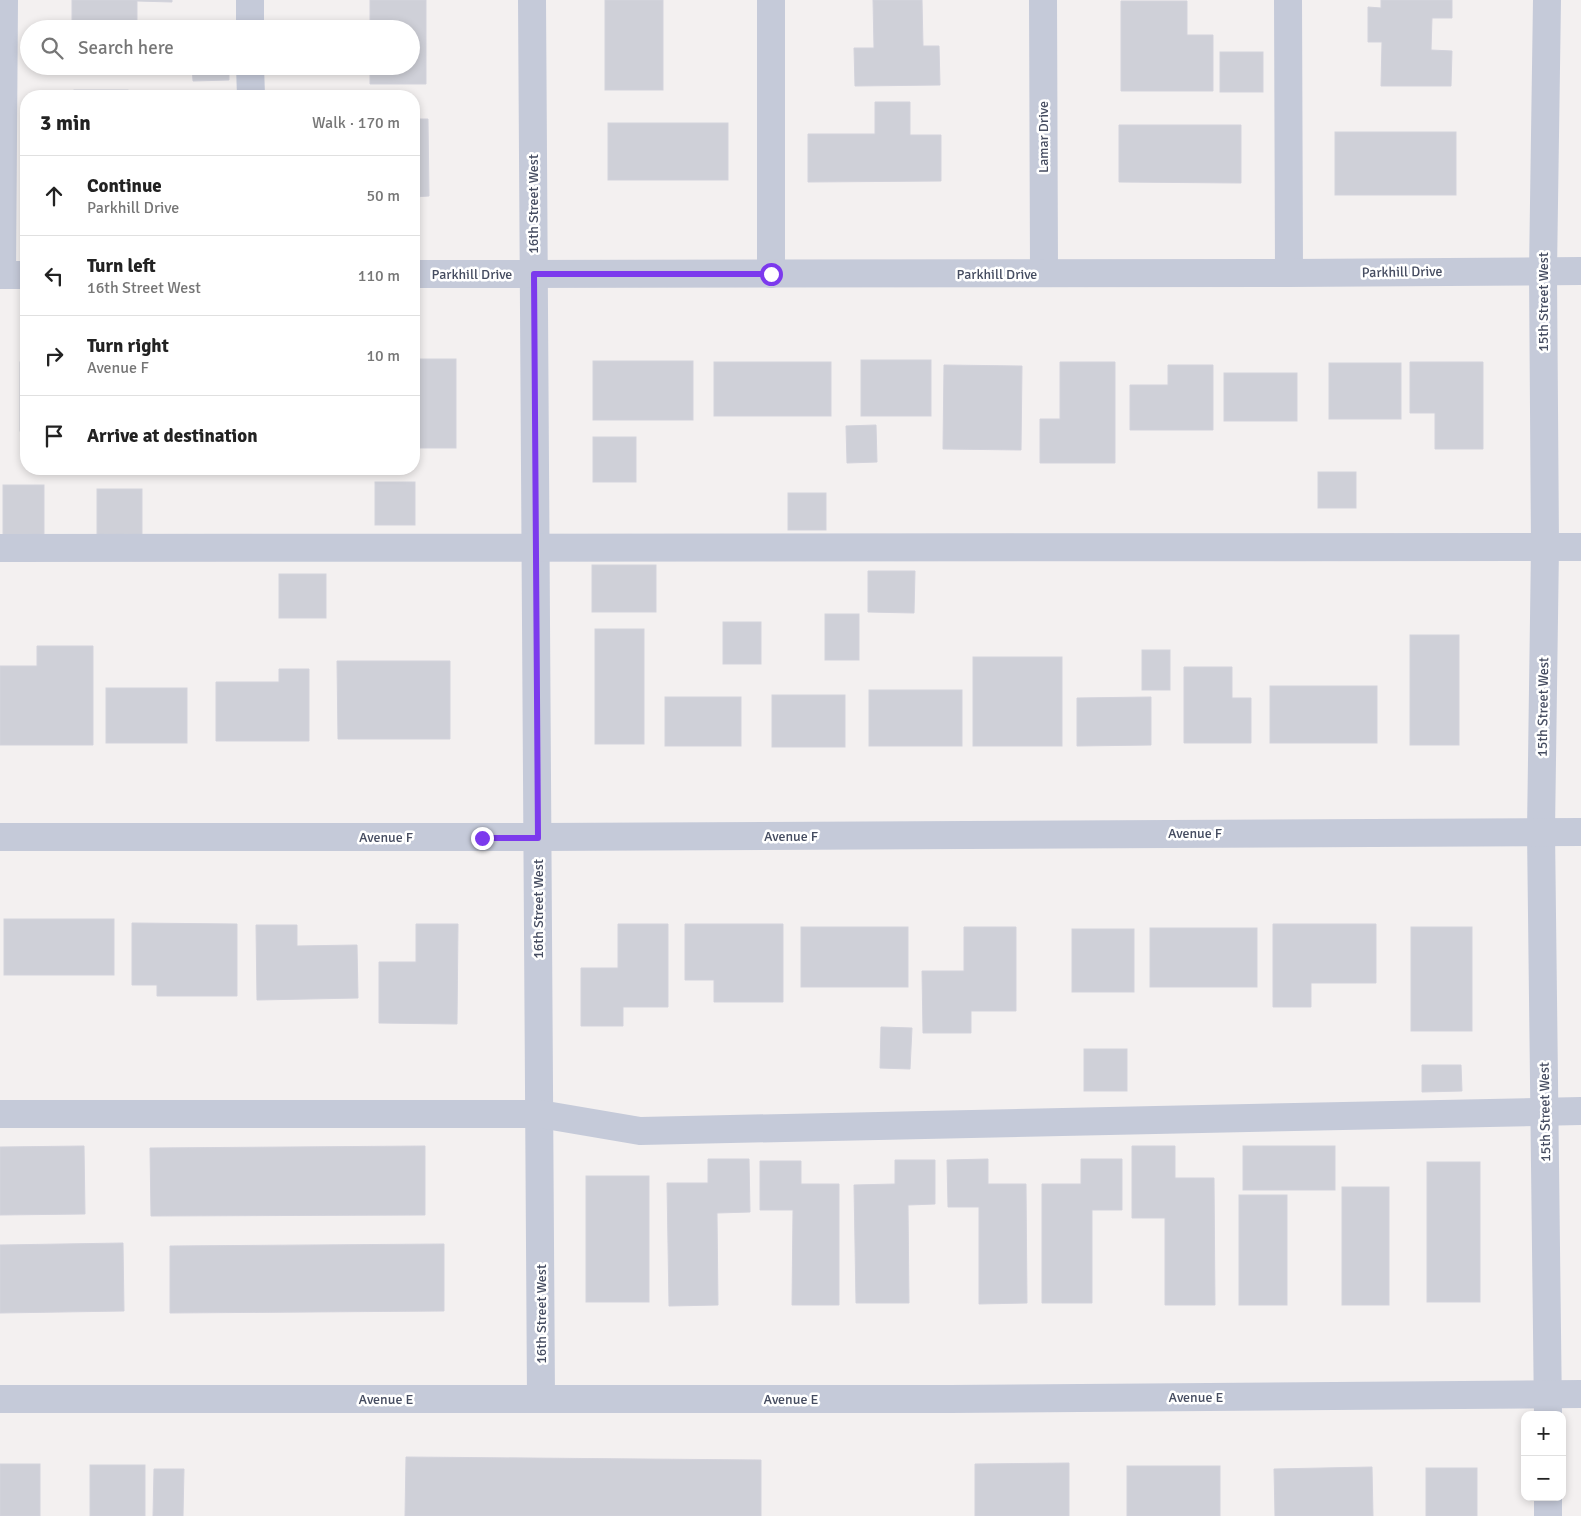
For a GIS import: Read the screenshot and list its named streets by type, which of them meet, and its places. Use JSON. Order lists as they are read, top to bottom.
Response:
{
  "streets": {
    "street": [
      "Lamar Drive",
      "16th Street West",
      "Parkhill Drive",
      "15th Street West",
      "Avenue F",
      "Avenue E"
    ]
  },
  "crossings": [
    ["Lamar Drive", "Parkhill Drive"],
    ["16th Street West", "Parkhill Drive"],
    ["16th Street West", "Avenue F"],
    ["16th Street West", "Avenue E"],
    ["Parkhill Drive", "15th Street West"],
    ["15th Street West", "Avenue F"],
    ["15th Street West", "Avenue E"]
  ],
  "page": {
    "search": "Search here",
    "heading": ["3 min", "Walk · 170 m"],
    "list": [
      ["Continue", "Parkhill Drive", "50 m"],
      ["Turn left", "16th Street West", "110 m"],
      ["Turn right", "Avenue F", "10 m"],
      "Arrive at destination"
    ],
    "map_buttons": ["+", "−"]
  }
}
